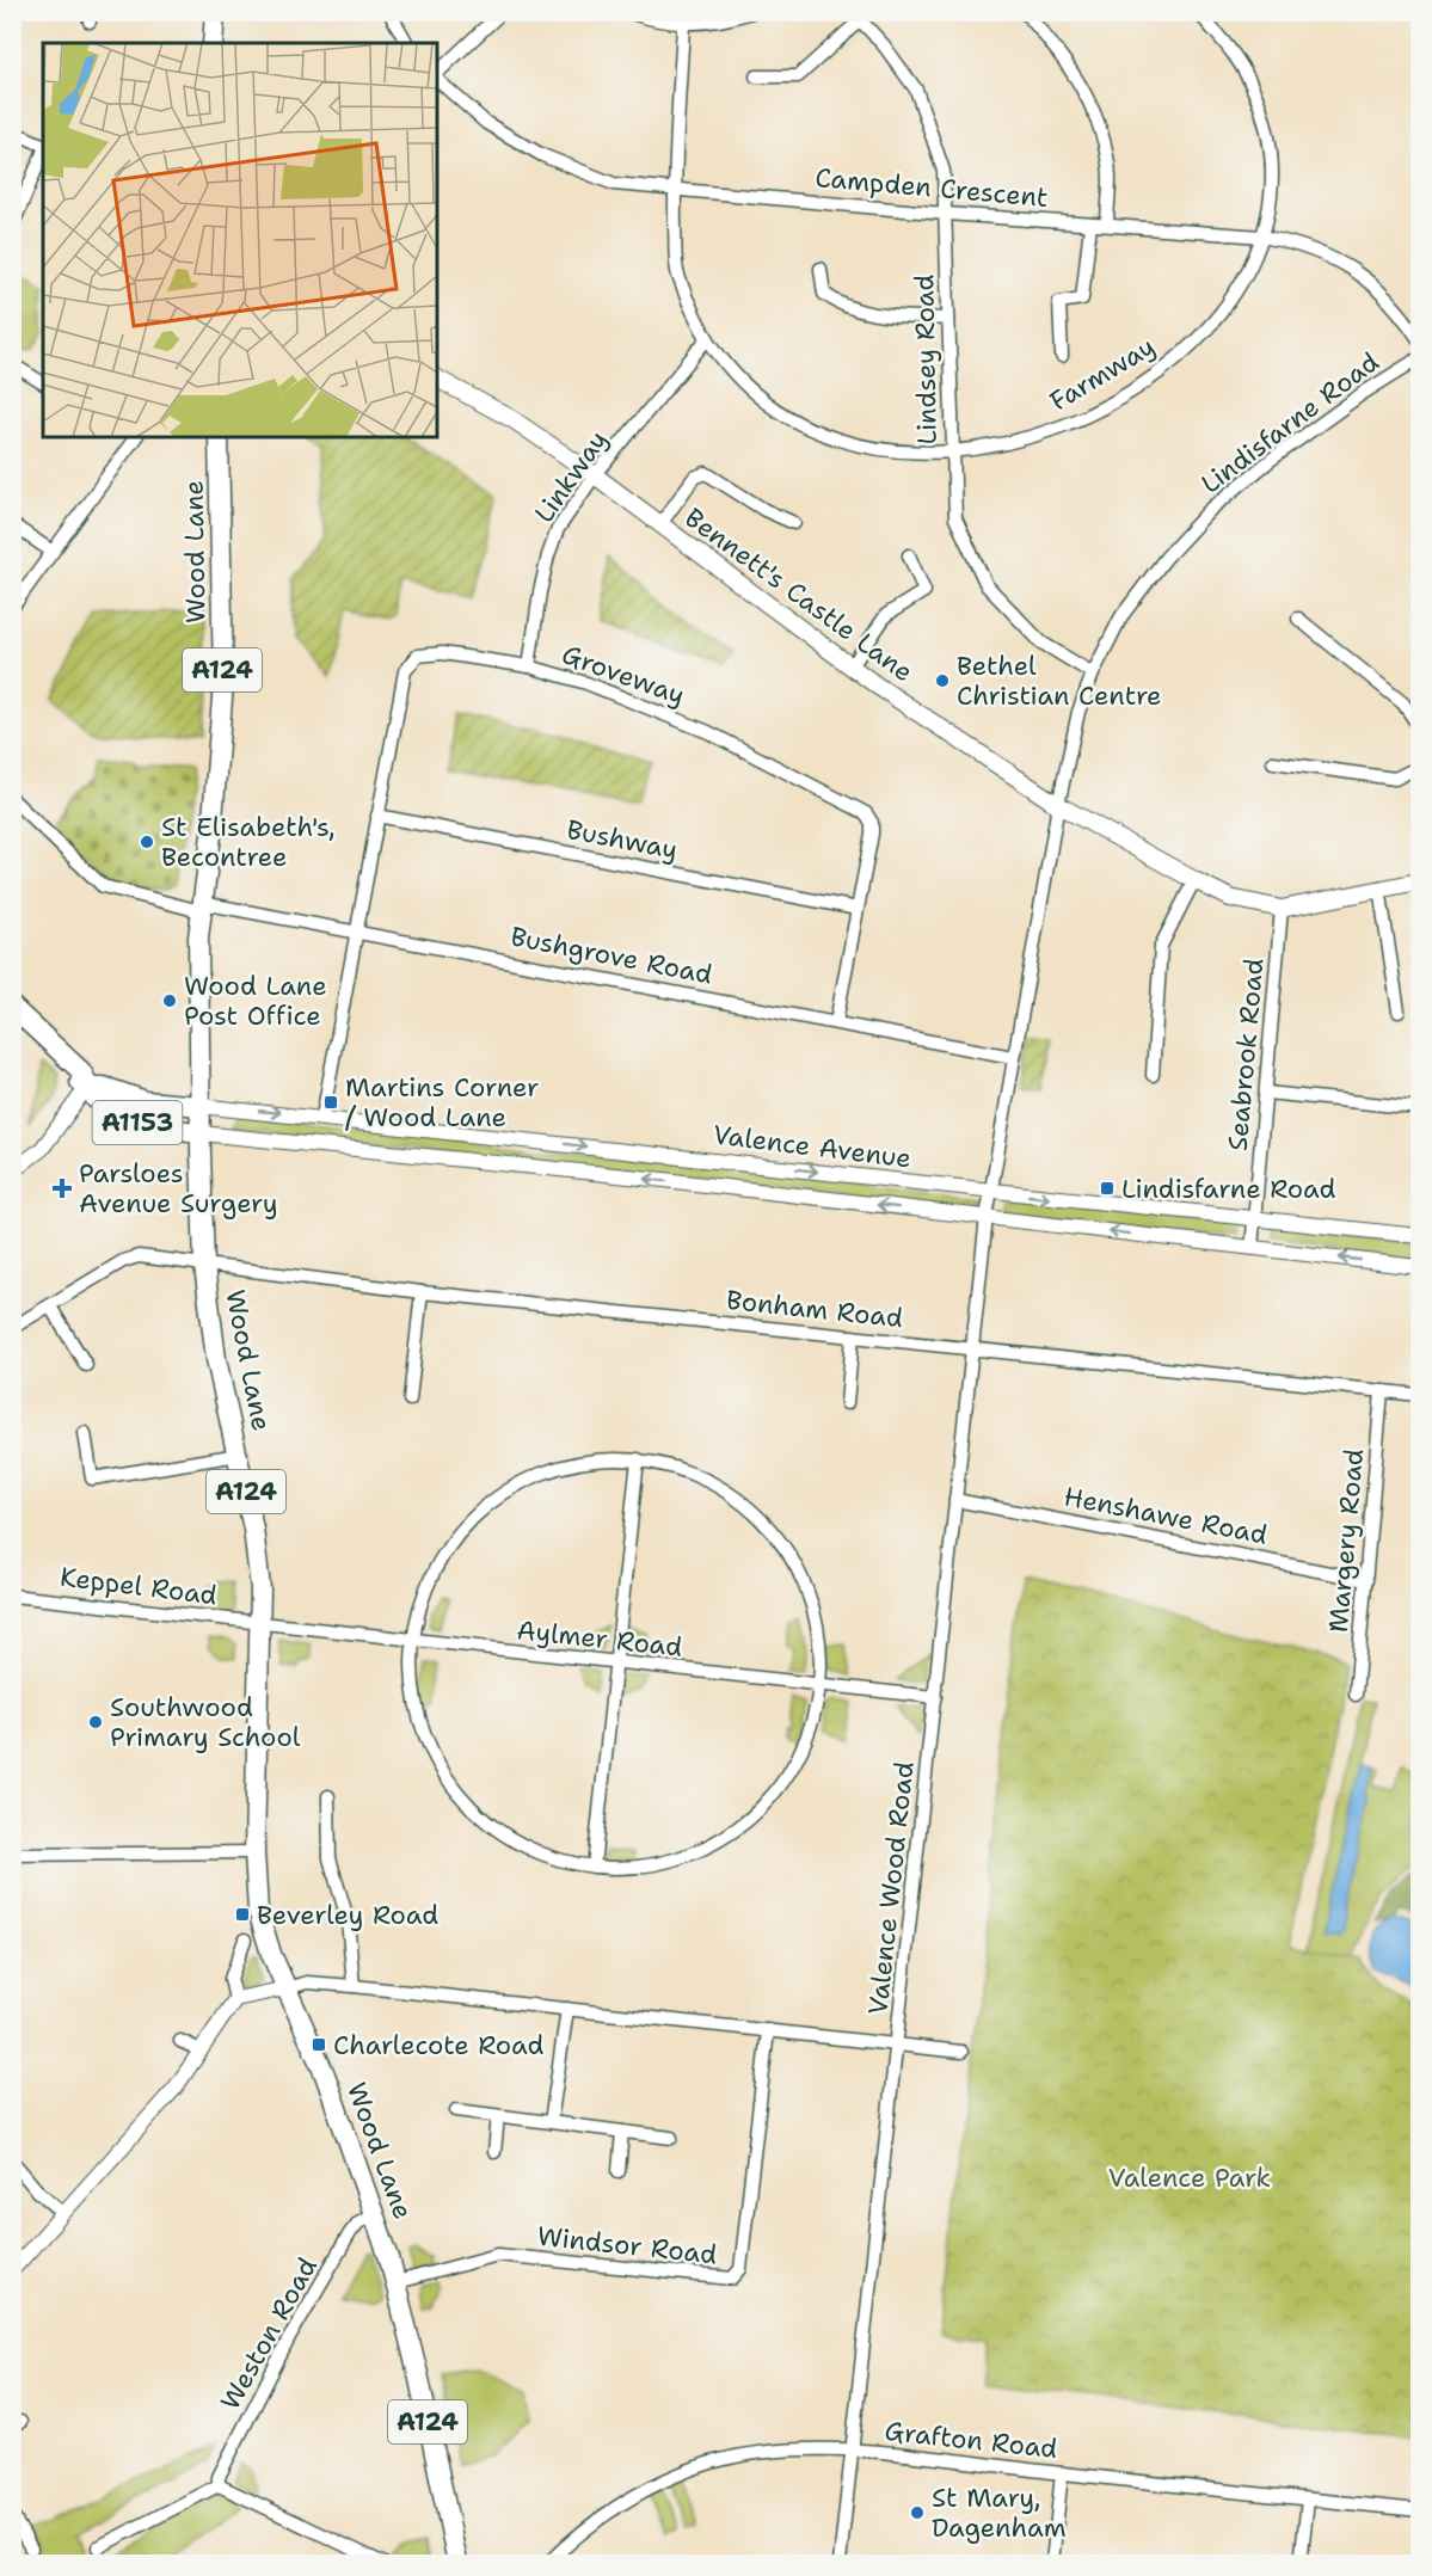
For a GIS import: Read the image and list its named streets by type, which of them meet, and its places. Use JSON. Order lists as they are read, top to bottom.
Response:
{
  "streets": {
    "main road": [
      "Wood Lane",
      "Bennett's Castle Lane",
      "A124",
      "A1153"
    ],
    "street": [
      "Campden Crescent",
      "Lindsey Road",
      "Farmway",
      "Lindisfarne Road",
      "Linkway",
      "Groveway",
      "Bushway",
      "Bushgrove Road",
      "Seabrook Road",
      "Valence Avenue",
      "Bonham Road",
      "Henshawe Road",
      "Margery Road",
      "Keppel Road",
      "Aylmer Road",
      "Valence Wood Road",
      "Windsor Road",
      "Weston Road",
      "Grafton Road"
    ]
  },
  "crossings": [
    ["Campden Crescent", "Lindsey Road"],
    ["Campden Crescent", "Farmway"],
    ["Lindsey Road", "Farmway"],
    ["Lindsey Road", "Lindisfarne Road"],
    ["Farmway", "Linkway"],
    ["Lindisfarne Road", "Bennett's Castle Lane"],
    ["Lindisfarne Road", "Bushgrove Road"],
    ["Lindisfarne Road", "Valence Avenue"],
    ["Lindisfarne Road", "Valence Wood Road"],
    ["Linkway", "Bennett's Castle Lane"],
    ["Linkway", "Groveway"],
    ["Wood Lane", "Bushgrove Road"],
    ["Wood Lane", "A1153"],
    ["Wood Lane", "Valence Avenue"],
    ["Wood Lane", "Bonham Road"],
    ["Wood Lane", "Keppel Road"],
    ["Wood Lane", "Aylmer Road"],
    ["Wood Lane", "Windsor Road"],
    ["Wood Lane", "Weston Road"],
    ["Bennett's Castle Lane", "Seabrook Road"],
    ["Groveway", "Bushway"],
    ["Groveway", "Bushgrove Road"],
    ["Groveway", "Valence Avenue"],
    ["Seabrook Road", "Valence Avenue"],
    ["A1153", "Valence Avenue"],
    ["Valence Avenue", "Valence Wood Road"],
    ["Bonham Road", "Margery Road"],
    ["Bonham Road", "Valence Wood Road"],
    ["Henshawe Road", "Margery Road"],
    ["Henshawe Road", "Valence Wood Road"],
    ["Keppel Road", "Aylmer Road"],
    ["Aylmer Road", "Valence Wood Road"],
    ["Valence Wood Road", "Grafton Road"]
  ],
  "parks": ["Valence Park"],
  "places": {
    "other": [
      "Bethel Christian Centre",
      "St Elisabeth's, Becontree",
      "Wood Lane Post Office",
      "Southwood Primary School",
      "St Mary, Dagenham"
    ],
    "transit": [
      "Martins Corner / Wood Lane",
      "Lindisfarne Road",
      "Beverley Road",
      "Charlecote Road"
    ],
    "health": ["Parsloes Avenue Surgery"]
  }
}
